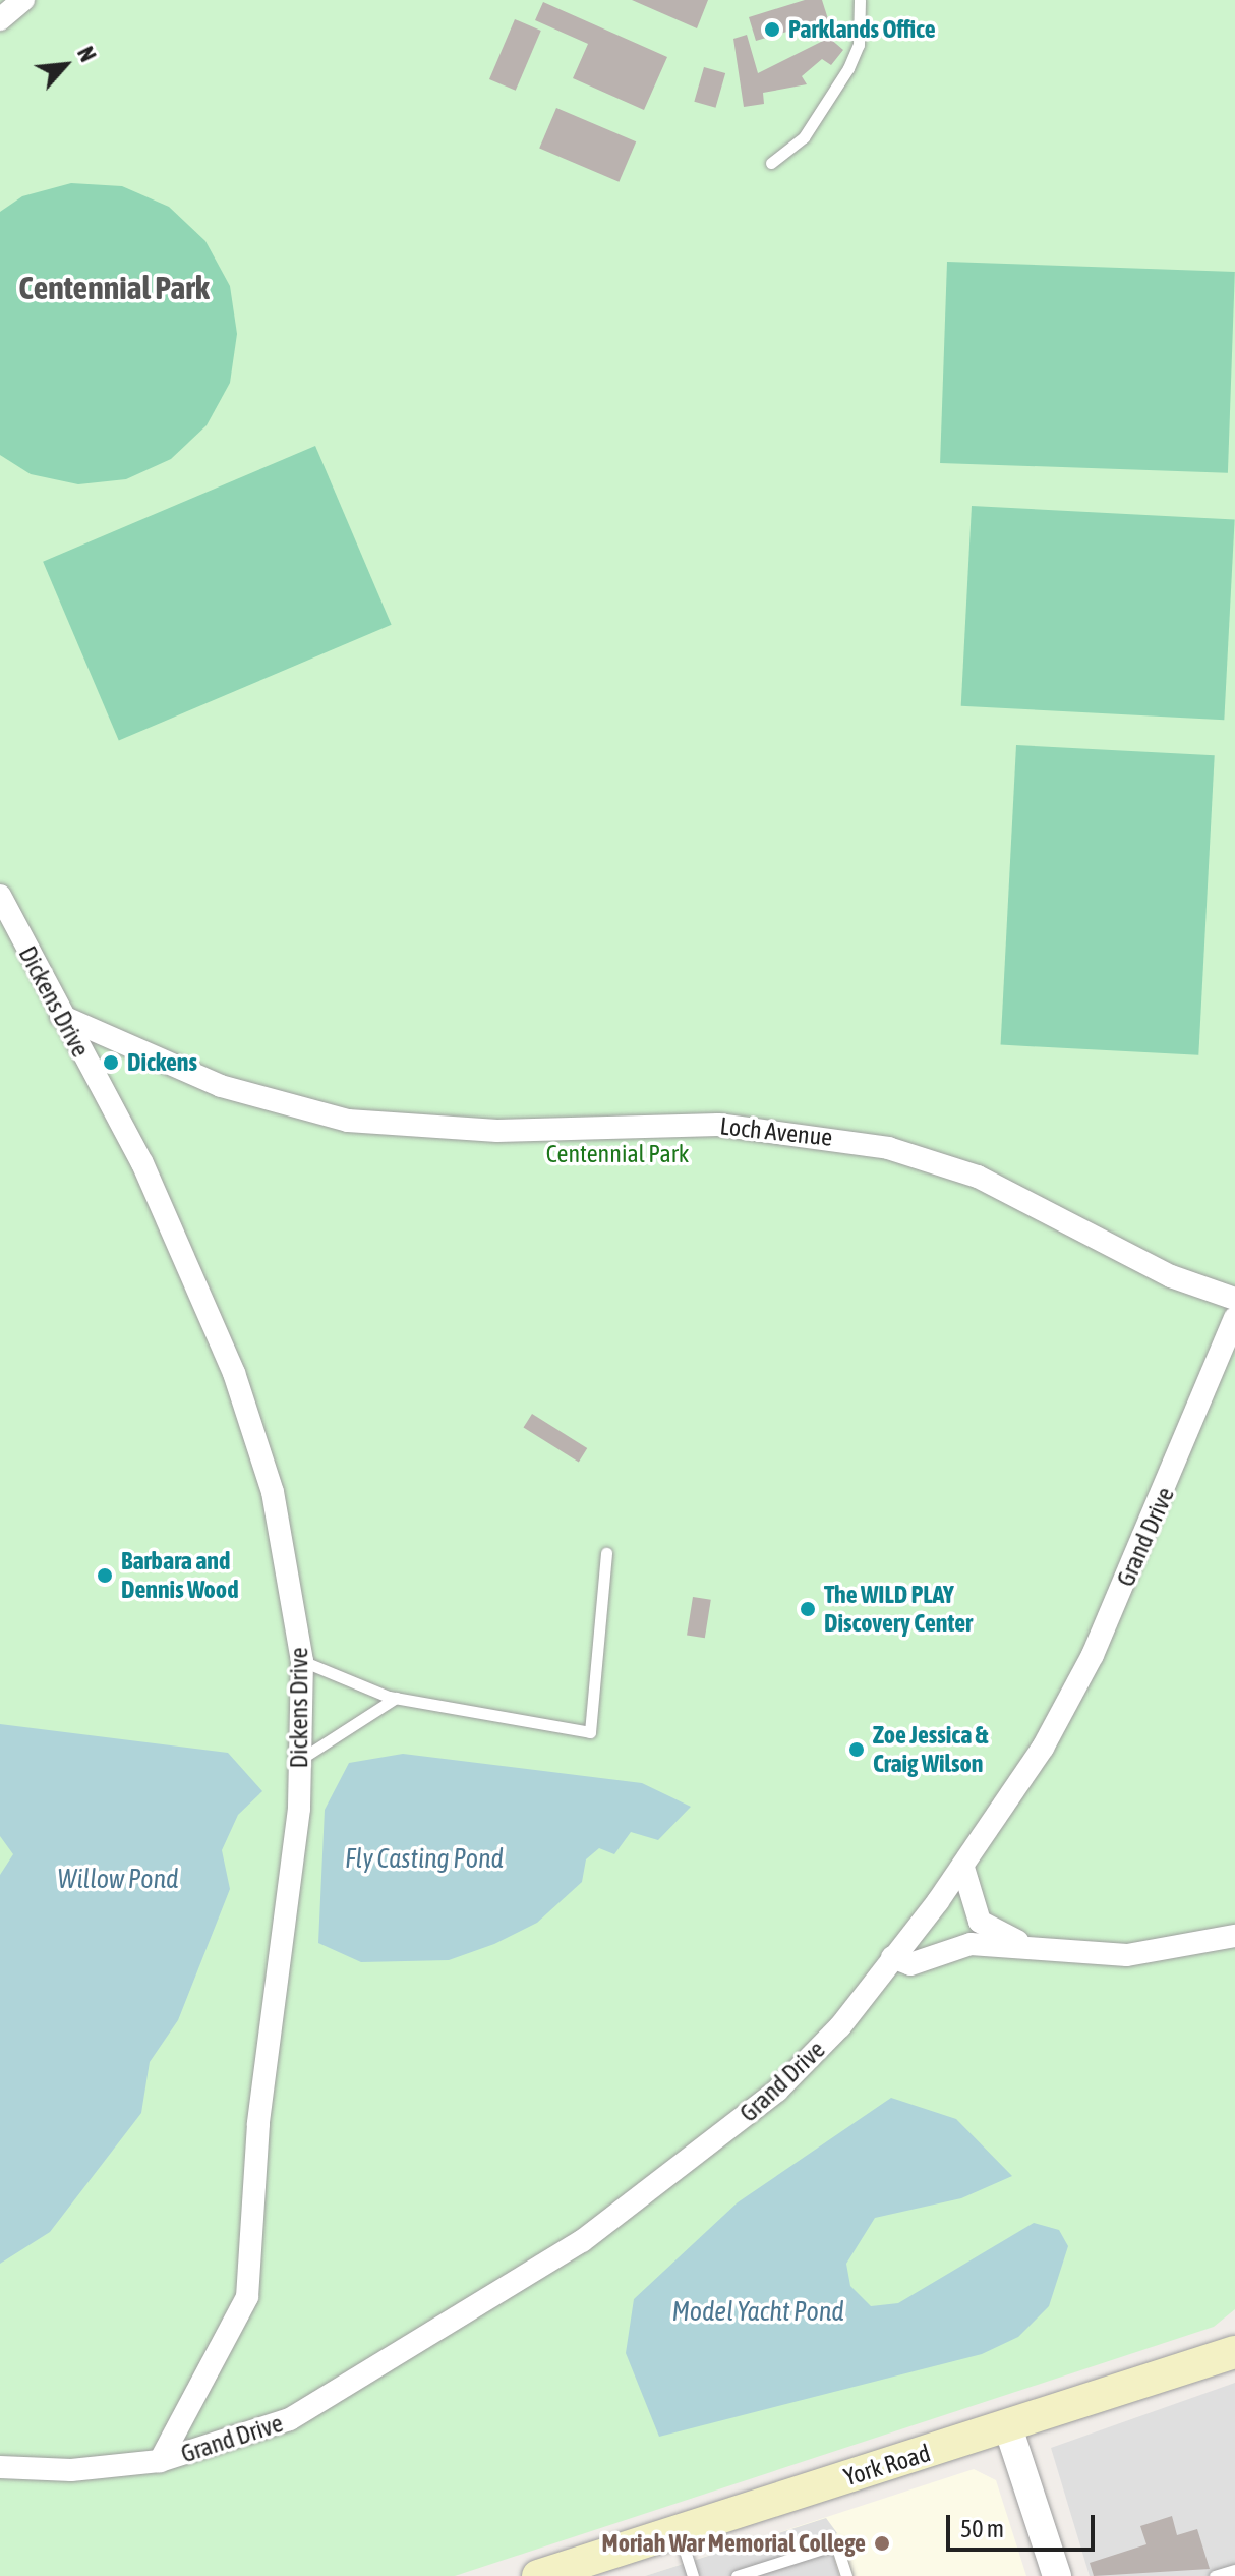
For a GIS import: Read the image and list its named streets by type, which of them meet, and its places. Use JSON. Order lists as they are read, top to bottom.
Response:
{
  "streets": {
    "main road": ["York Road"],
    "street": ["Dickens Drive", "Loch Avenue", "Grand Drive"]
  },
  "crossings": [
    ["Dickens Drive", "Loch Avenue"],
    ["Dickens Drive", "Grand Drive"]
  ],
  "districts": ["Centennial Park"],
  "water": ["Fly Casting Pond", "Willow Pond", "Model Yacht Pond"],
  "parks": ["Centennial Park"],
  "places": [
    "Parklands Office",
    "Dickens",
    "Barbara and Dennis Wood",
    "The WILD PLAY Discovery Center",
    "Zoe Jessica & Craig Wilson",
    "Moriah War Memorial College"
  ],
  "scale_bar": "50 m",
  "north": "top right"
}
